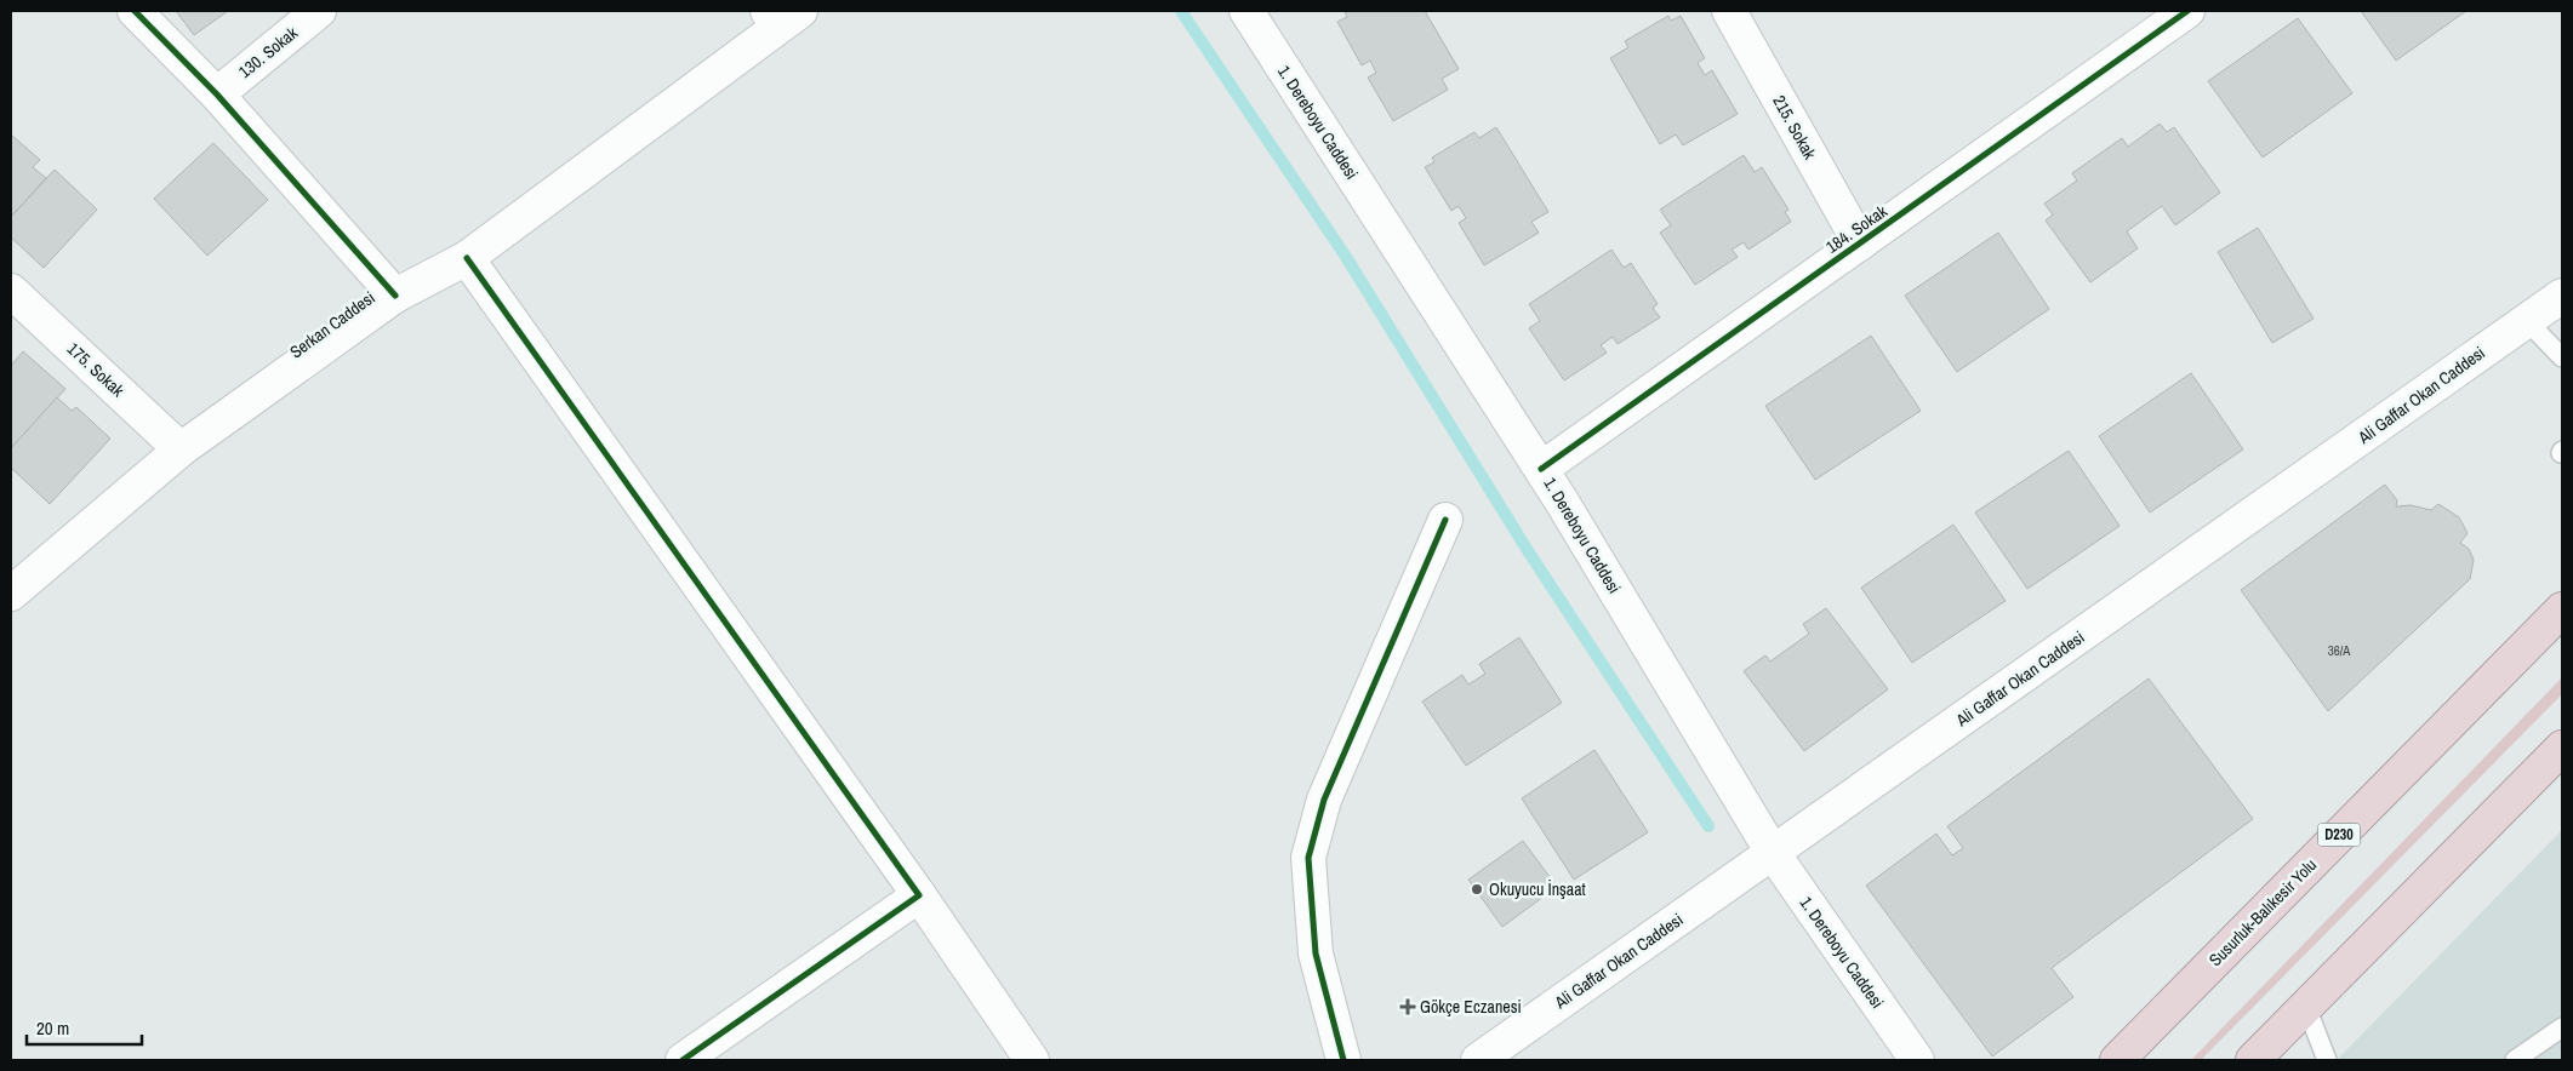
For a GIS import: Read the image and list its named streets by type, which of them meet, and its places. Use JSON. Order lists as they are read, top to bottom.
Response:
{
  "streets": {
    "highway": ["D230", "Susurluk-Balıkesir Yolu"],
    "street": [
      "130. Sokak",
      "1. Dereboyu Caddesi",
      "215. Sokak",
      "184. Sokak",
      "Serkan Caddesi",
      "175. Sokak",
      "Ali Gaffar Okan Caddesi"
    ]
  },
  "crossings": [
    ["1. Dereboyu Caddesi", "184. Sokak"],
    ["1. Dereboyu Caddesi", "Ali Gaffar Okan Caddesi"],
    ["215. Sokak", "184. Sokak"],
    ["Serkan Caddesi", "175. Sokak"]
  ],
  "places": {
    "other": ["Okuyucu İnşaat"],
    "health": ["Gökçe Eczanesi"]
  },
  "house_numbers": ["36/A"],
  "scale_bar": "20 m"
}
